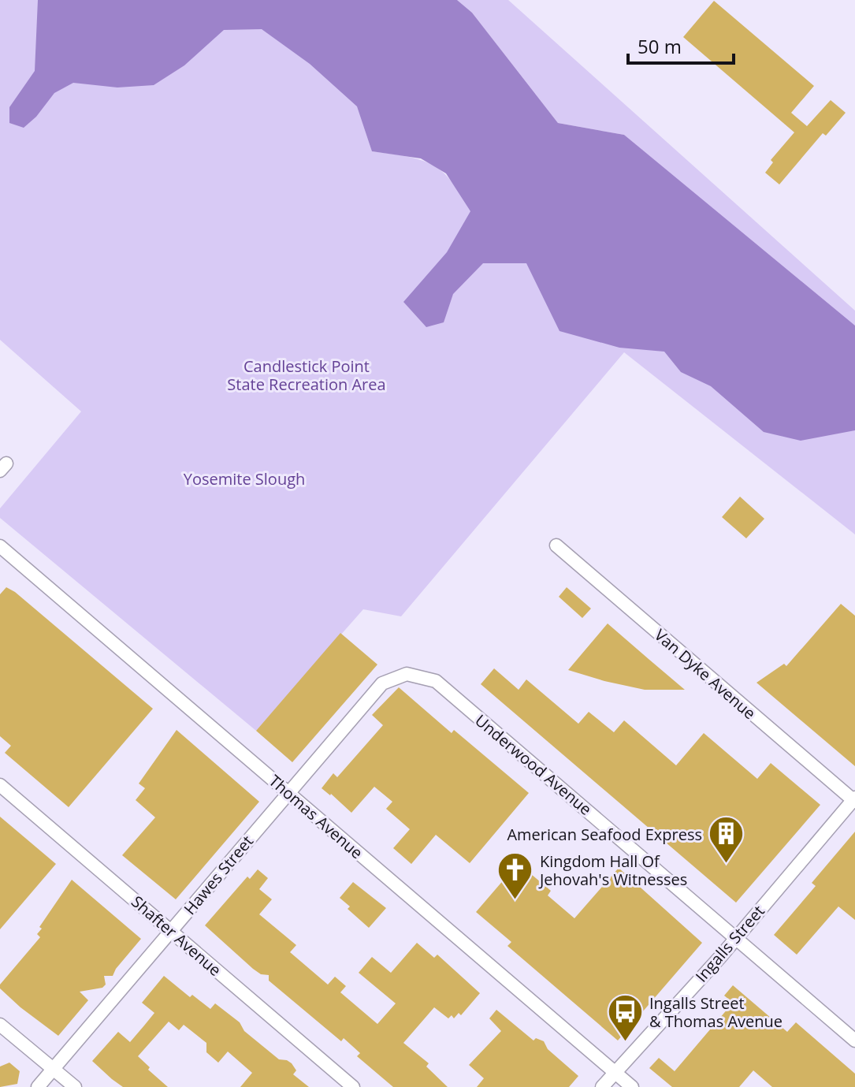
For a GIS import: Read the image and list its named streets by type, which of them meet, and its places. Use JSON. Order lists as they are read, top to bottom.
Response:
{
  "streets": {
    "street": [
      "Van Dyke Avenue",
      "Underwood Avenue",
      "Thomas Avenue",
      "Hawes Street",
      "Shafter Avenue",
      "Ingalls Street"
    ]
  },
  "crossings": [
    ["Van Dyke Avenue", "Ingalls Street"],
    ["Underwood Avenue", "Hawes Street"],
    ["Underwood Avenue", "Ingalls Street"],
    ["Thomas Avenue", "Hawes Street"],
    ["Thomas Avenue", "Ingalls Street"],
    ["Hawes Street", "Shafter Avenue"]
  ],
  "parks": ["Candlestick Point State Recreation Area", "Yosemite Slough"],
  "places": {
    "building": ["American Seafood Express"],
    "church": ["Kingdom Hall Of Jehovah's Witnesses"],
    "bus stop": ["Ingalls Street & Thomas Avenue"]
  },
  "scale_bar": "50 m"
}
